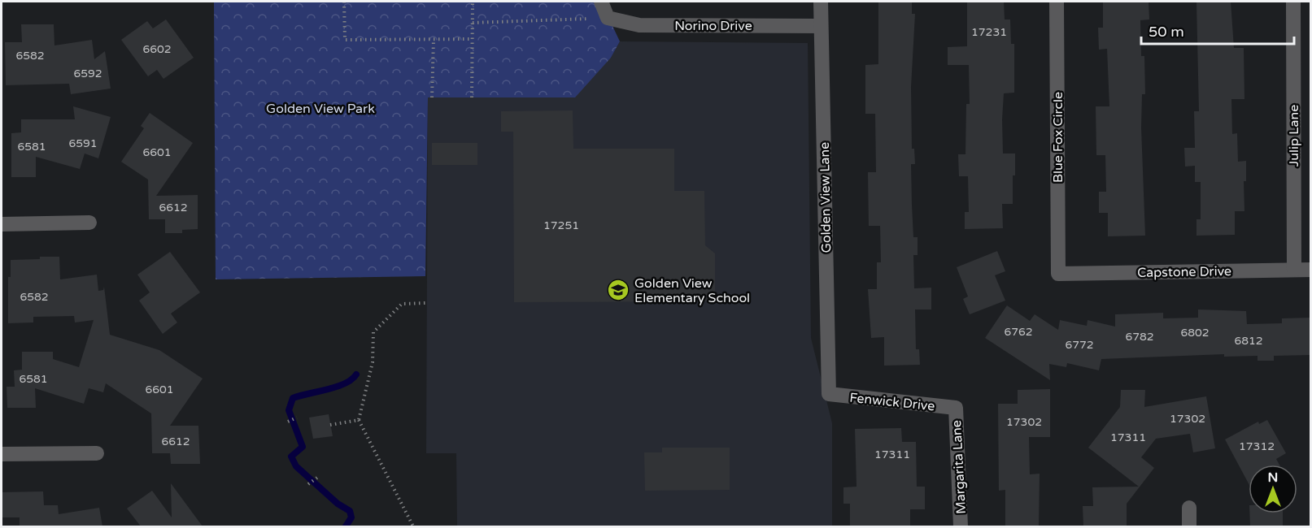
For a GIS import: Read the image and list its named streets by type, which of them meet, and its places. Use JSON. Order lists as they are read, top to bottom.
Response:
{
  "streets": {
    "street": [
      "Norino Drive",
      "Julip Lane",
      "Blue Fox Circle",
      "Golden View Lane",
      "Capstone Drive",
      "Fenwick Drive",
      "Margarita Lane"
    ]
  },
  "crossings": [
    ["Norino Drive", "Golden View Lane"],
    ["Julip Lane", "Capstone Drive"],
    ["Blue Fox Circle", "Capstone Drive"],
    ["Golden View Lane", "Fenwick Drive"],
    ["Fenwick Drive", "Margarita Lane"]
  ],
  "parks": ["Golden View Park"],
  "places": {
    "school or university": ["Golden View Elementary School"]
  },
  "house_numbers": [
    "17231",
    "6602",
    "6582",
    "6592",
    "6591",
    "6581",
    "6601",
    "6612",
    "17251",
    "6582",
    "6762",
    "6802",
    "6782",
    "6812",
    "6772",
    "6581",
    "6601",
    "17302",
    "17302",
    "17311",
    "6612",
    "17312",
    "17311"
  ],
  "scale_bar": "50 m",
  "north": "top"
}
